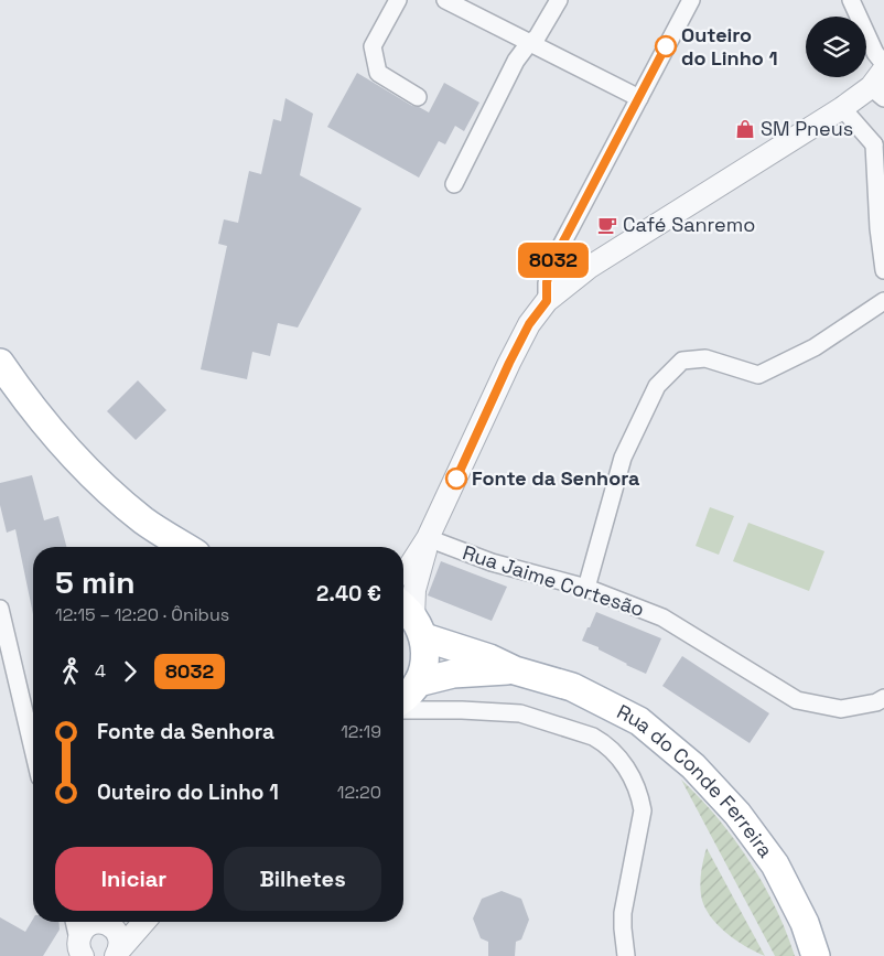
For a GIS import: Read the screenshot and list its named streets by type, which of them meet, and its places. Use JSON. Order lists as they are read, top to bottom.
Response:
{
  "streets": {
    "main road": ["Rua do Conde Ferreira"],
    "street": ["Rua Jaime Cortesão"]
  },
  "places": {
    "other": ["Outeiro do Linho 1", "Fonte da Senhora"],
    "shop": ["SM Pneus"],
    "cafe": ["Café Sanremo"]
  },
  "lines": ["bus line 8032"],
  "page": {
    "on_map": "8032",
    "heading": ["5 min", "12:15 – 12:20 · Ônibus", "2.40 €"],
    "legs": ["4", "8032"],
    "list": [
      {
        "name": "Fonte da Senhora",
        "value": "12:19"
      },
      {
        "name": "Outeiro do Linho 1",
        "value": "12:20"
      }
    ],
    "buttons": ["Iniciar", "Bilhetes"]
  }
}
